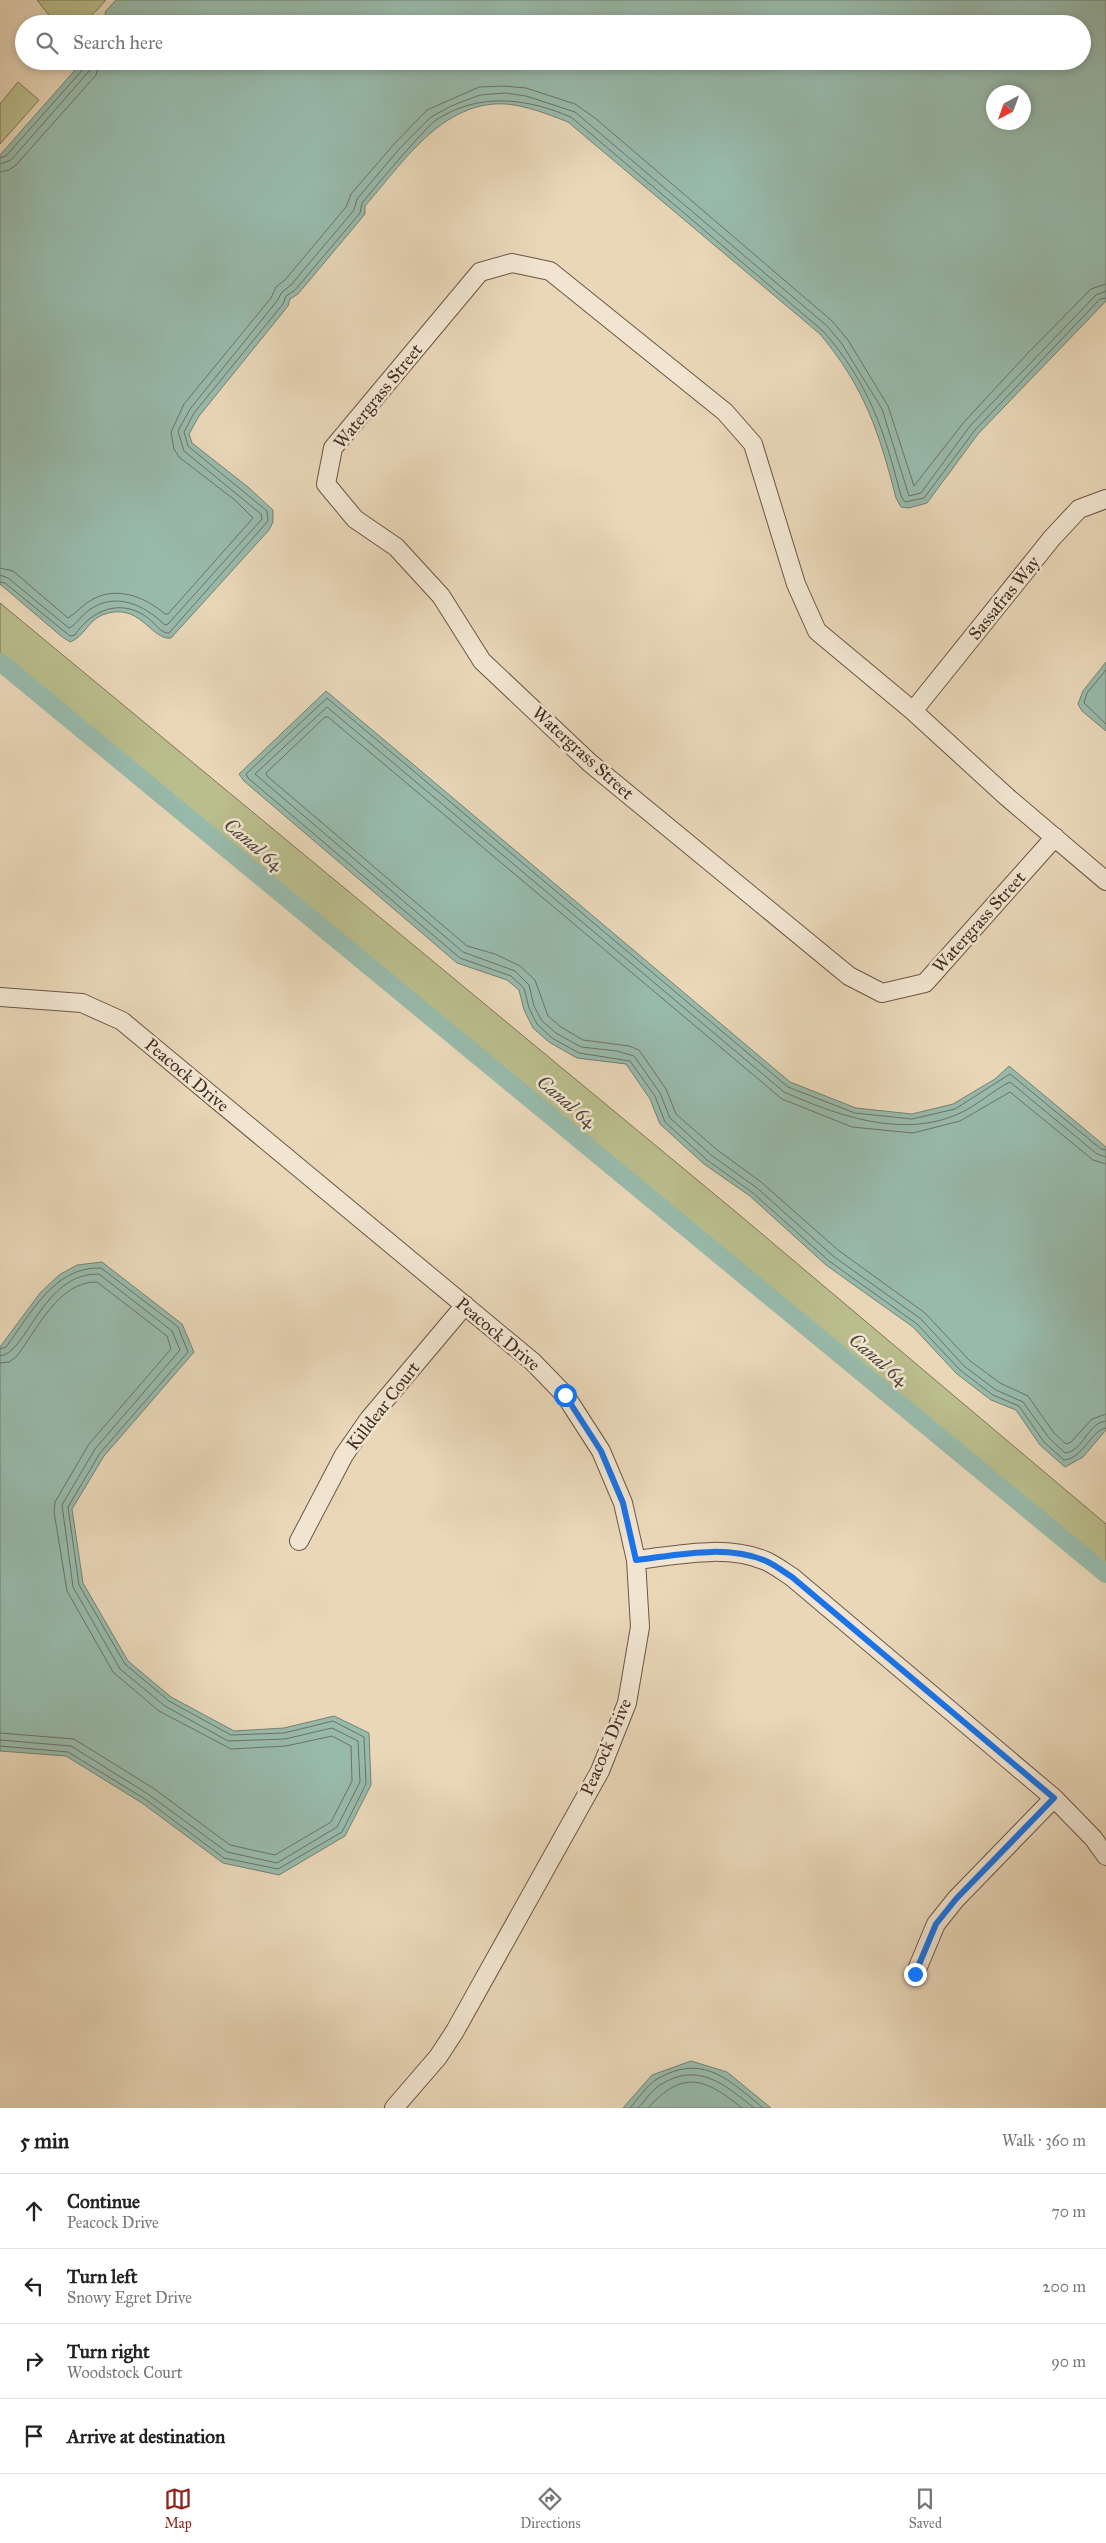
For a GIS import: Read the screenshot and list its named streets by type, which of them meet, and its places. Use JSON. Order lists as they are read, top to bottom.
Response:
{
  "streets": {
    "street": [
      "Watergrass Street",
      "Sassafras Way",
      "Peacock Drive",
      "Killdear Court"
    ]
  },
  "crossings": [
    ["Watergrass Street", "Sassafras Way"],
    ["Peacock Drive", "Killdear Court"]
  ],
  "water": ["Canal 64"],
  "north": "bottom left",
  "page": {
    "search": "Search here",
    "heading": ["5 min", "Walk · 360 m"],
    "list": [
      ["Continue", "Peacock Drive", "70 m"],
      ["Turn left", "Snowy Egret Drive", "200 m"],
      ["Turn right", "Woodstock Court", "90 m"],
      "Arrive at destination"
    ],
    "nav": ["Map", "Directions", "Saved"]
  }
}
